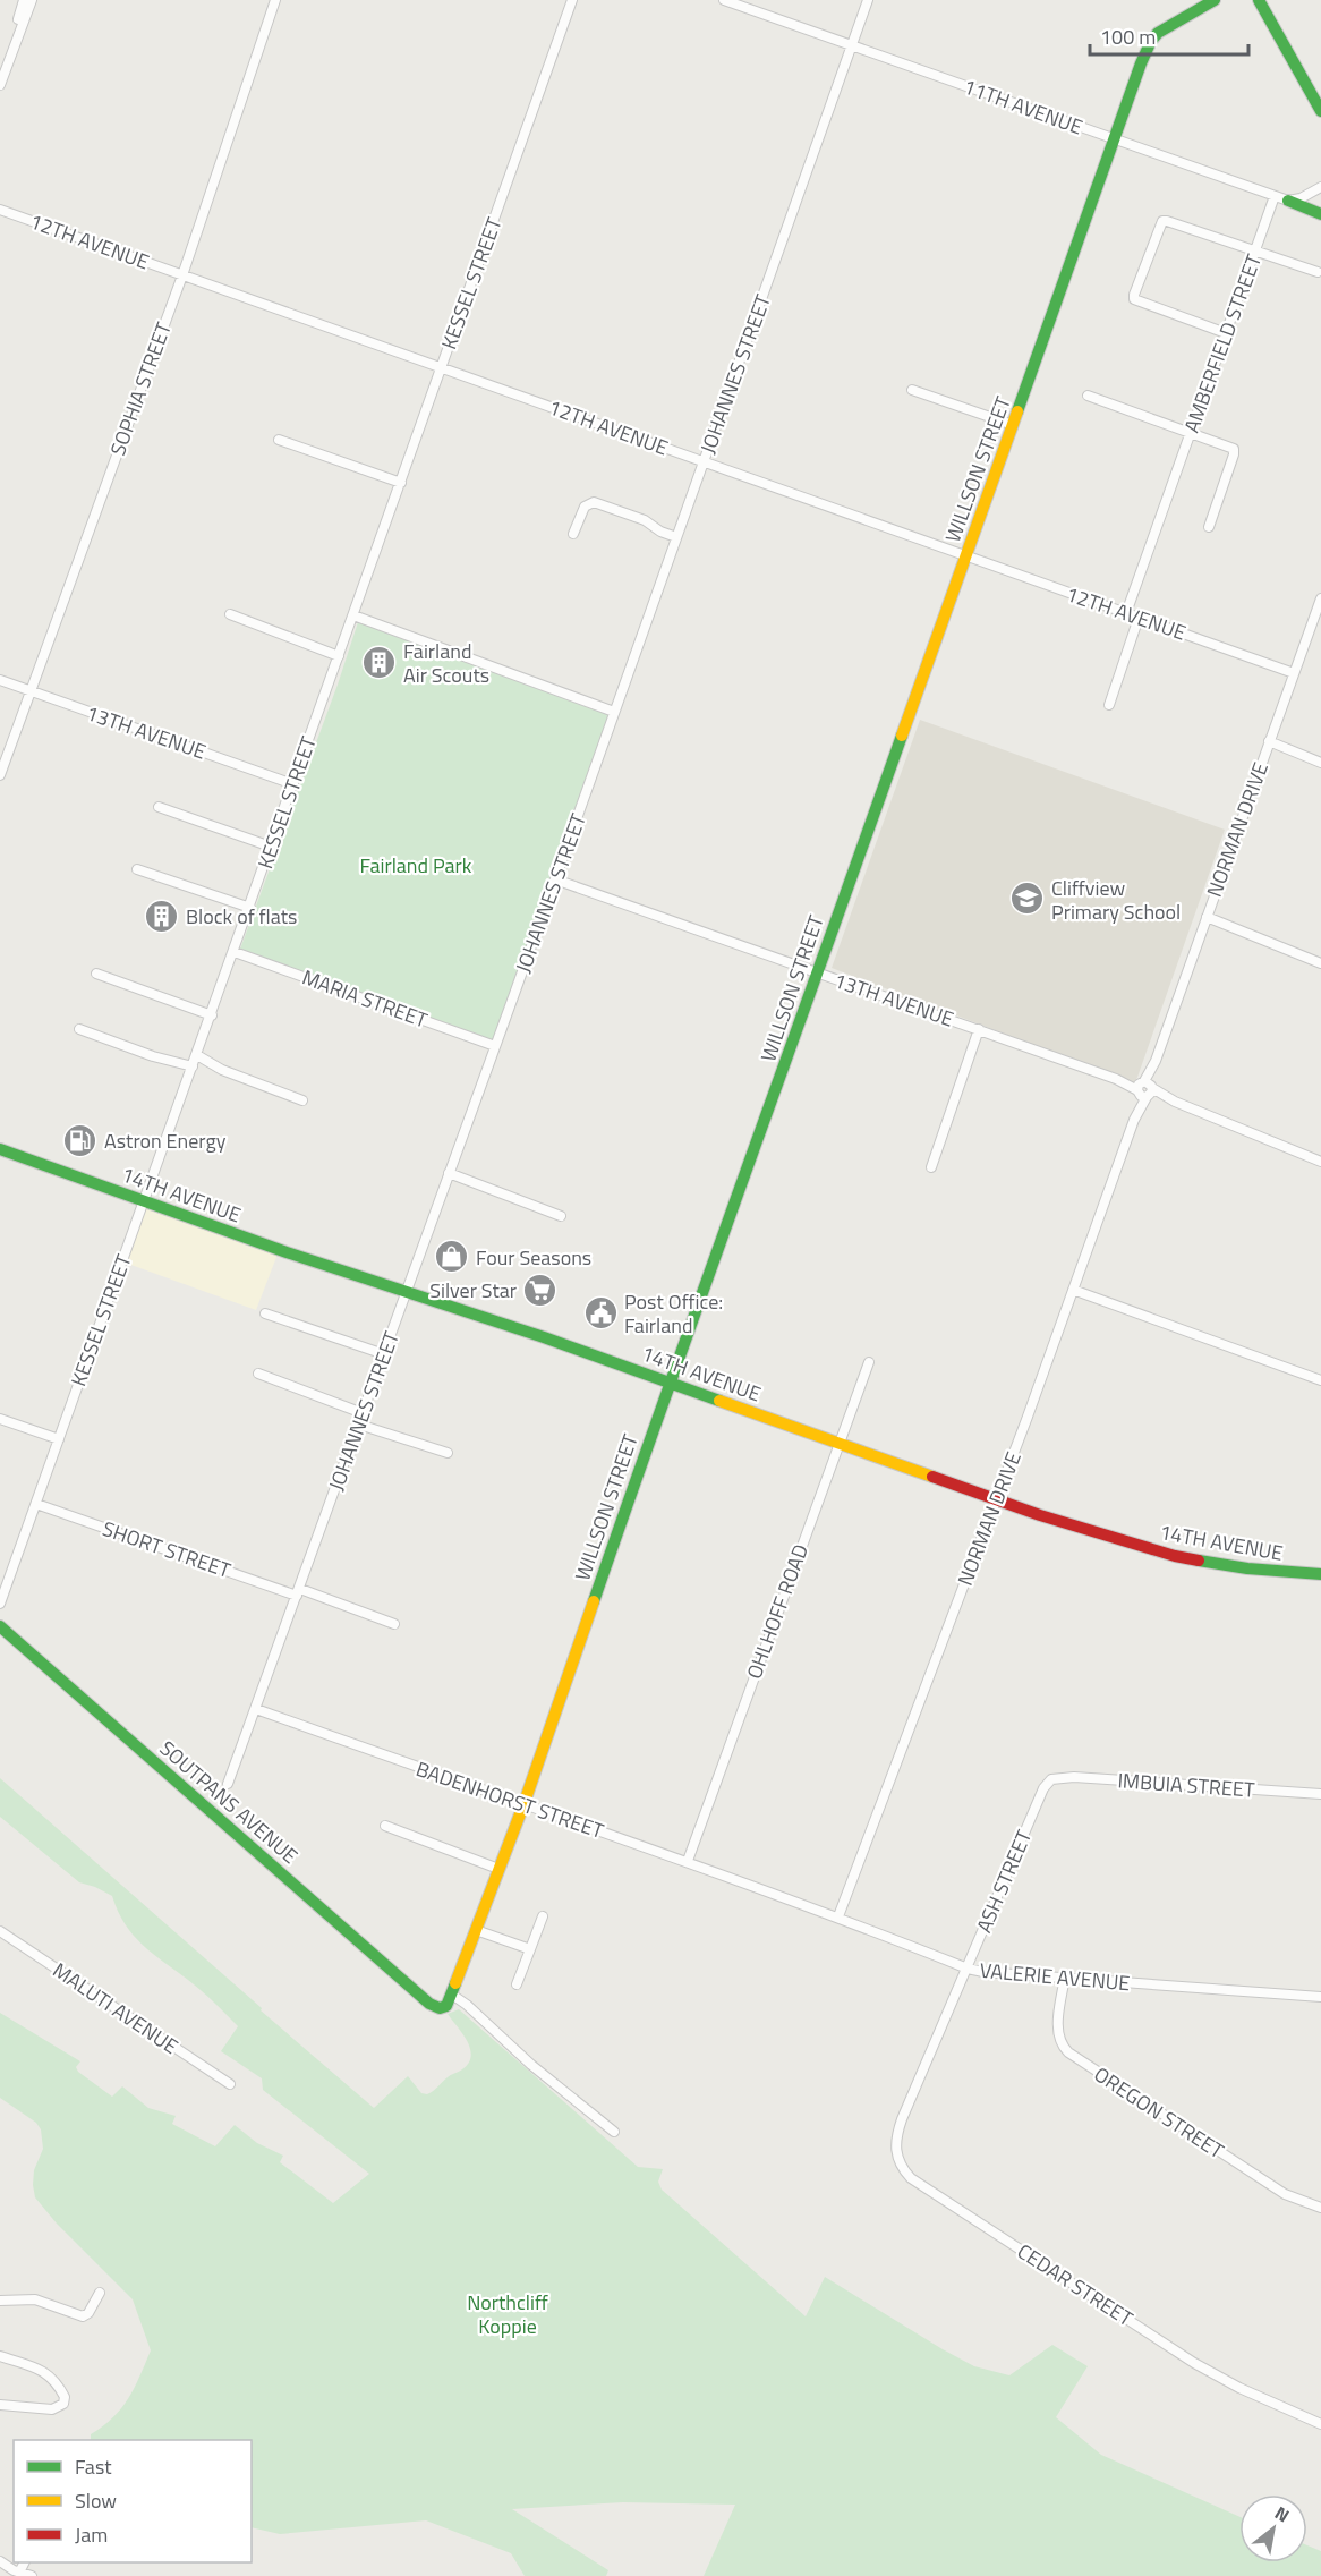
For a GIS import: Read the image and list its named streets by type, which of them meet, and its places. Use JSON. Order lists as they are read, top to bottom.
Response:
{
  "streets": {
    "street": [
      "11TH AVENUE",
      "12TH AVENUE",
      "KESSEL STREET",
      "AMBERFIELD STREET",
      "JOHANNES STREET",
      "SOPHIA STREET",
      "WILLSON STREET",
      "13TH AVENUE",
      "NORMAN DRIVE",
      "MARIA STREET",
      "14TH AVENUE",
      "SHORT STREET",
      "OHLHOFF ROAD",
      "IMBUIA STREET",
      "BADENHORST STREET",
      "SOUTPANS AVENUE",
      "ASH STREET",
      "VALERIE AVENUE",
      "MALUTI AVENUE",
      "OREGON STREET",
      "CEDAR STREET"
    ]
  },
  "crossings": [
    ["11TH AVENUE", "AMBERFIELD STREET"],
    ["11TH AVENUE", "JOHANNES STREET"],
    ["11TH AVENUE", "WILLSON STREET"],
    ["12TH AVENUE", "KESSEL STREET"],
    ["12TH AVENUE", "AMBERFIELD STREET"],
    ["12TH AVENUE", "JOHANNES STREET"],
    ["12TH AVENUE", "SOPHIA STREET"],
    ["12TH AVENUE", "WILLSON STREET"],
    ["12TH AVENUE", "NORMAN DRIVE"],
    ["KESSEL STREET", "13TH AVENUE"],
    ["KESSEL STREET", "MARIA STREET"],
    ["KESSEL STREET", "14TH AVENUE"],
    ["KESSEL STREET", "SHORT STREET"],
    ["JOHANNES STREET", "13TH AVENUE"],
    ["JOHANNES STREET", "MARIA STREET"],
    ["JOHANNES STREET", "14TH AVENUE"],
    ["JOHANNES STREET", "SHORT STREET"],
    ["JOHANNES STREET", "BADENHORST STREET"],
    ["SOPHIA STREET", "13TH AVENUE"],
    ["WILLSON STREET", "13TH AVENUE"],
    ["WILLSON STREET", "14TH AVENUE"],
    ["WILLSON STREET", "BADENHORST STREET"],
    ["WILLSON STREET", "SOUTPANS AVENUE"],
    ["13TH AVENUE", "NORMAN DRIVE"],
    ["NORMAN DRIVE", "14TH AVENUE"],
    ["NORMAN DRIVE", "VALERIE AVENUE"],
    ["14TH AVENUE", "OHLHOFF ROAD"],
    ["OHLHOFF ROAD", "BADENHORST STREET"],
    ["IMBUIA STREET", "ASH STREET"],
    ["BADENHORST STREET", "VALERIE AVENUE"],
    ["ASH STREET", "VALERIE AVENUE"],
    ["ASH STREET", "CEDAR STREET"],
    ["VALERIE AVENUE", "OREGON STREET"]
  ],
  "parks": ["Fairland Park", "Northcliff Koppie"],
  "places": {
    "building": ["Fairland Air Scouts", "Block of flats"],
    "school or university": ["Cliffview Primary School"],
    "fuel station": ["Astron Energy"],
    "shop": ["Four Seasons"],
    "supermarket": ["Silver Star"],
    "public building": ["Post Office: Fairland"]
  },
  "legend": ["Fast", "Slow", "Jam"],
  "scale_bar": "100 m",
  "north": "top right"
}
